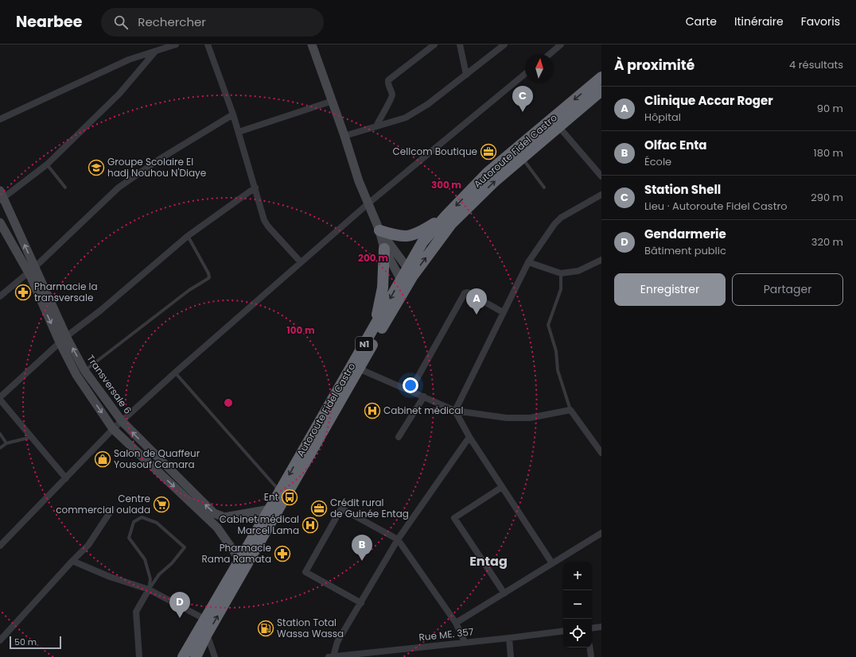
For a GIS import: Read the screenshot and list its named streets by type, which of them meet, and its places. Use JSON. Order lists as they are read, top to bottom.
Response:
{
  "streets": {
    "highway": ["Autoroute Fidel Castro", "N1"],
    "main road": ["Transversale 6"],
    "street": ["Rue ME. 357"]
  },
  "crossings": [
    ["Autoroute Fidel Castro", "Transversale 6"]
  ],
  "districts": ["Entag"],
  "places": {
    "office": ["Cellcom Boutique", "Crédit rural de Guinée Entag"],
    "school or university": ["Groupe Scolaire El hadj Nouhou N'Diaye"],
    "pharmacy": ["Pharmacie la transversale", "Pharmacie Rama Ramata"],
    "hospital": ["Cabinet médical", "Cabinet médical Marcel Lama"],
    "shop": ["Salon de Quaffeur Yousouf Camara"],
    "bus stop": ["Ent"],
    "supermarket": ["Centre commercial oulada"],
    "fuel station": ["Station Total Wassa Wassa"]
  },
  "scale_bar": "50 m",
  "north": "top",
  "page": {
    "header": "Nearbee",
    "search": "Rechercher",
    "nav": ["Carte", "Itinéraire", "Favoris"],
    "heading": ["À proximité", "4 résultats"],
    "pins": [
      "C",
      "A",
      "B",
      "D"
    ],
    "list": [
      {
        "mark": "A",
        "name": "Clinique Accar Roger",
        "note": "Hôpital",
        "value": "90 m"
      },
      {
        "mark": "B",
        "name": "Olfac Enta",
        "note": "École",
        "value": "180 m"
      },
      {
        "mark": "C",
        "name": "Station Shell",
        "note": "Lieu · Autoroute Fidel Castro",
        "value": "290 m"
      },
      {
        "mark": "D",
        "name": "Gendarmerie",
        "note": "Bâtiment public",
        "value": "320 m"
      }
    ],
    "buttons": ["Enregistrer", "Partager"],
    "map_buttons": ["+", "−"],
    "scale": "50 m"
  },
  "rings": ["300 m", "200 m", "100 m"]
}
